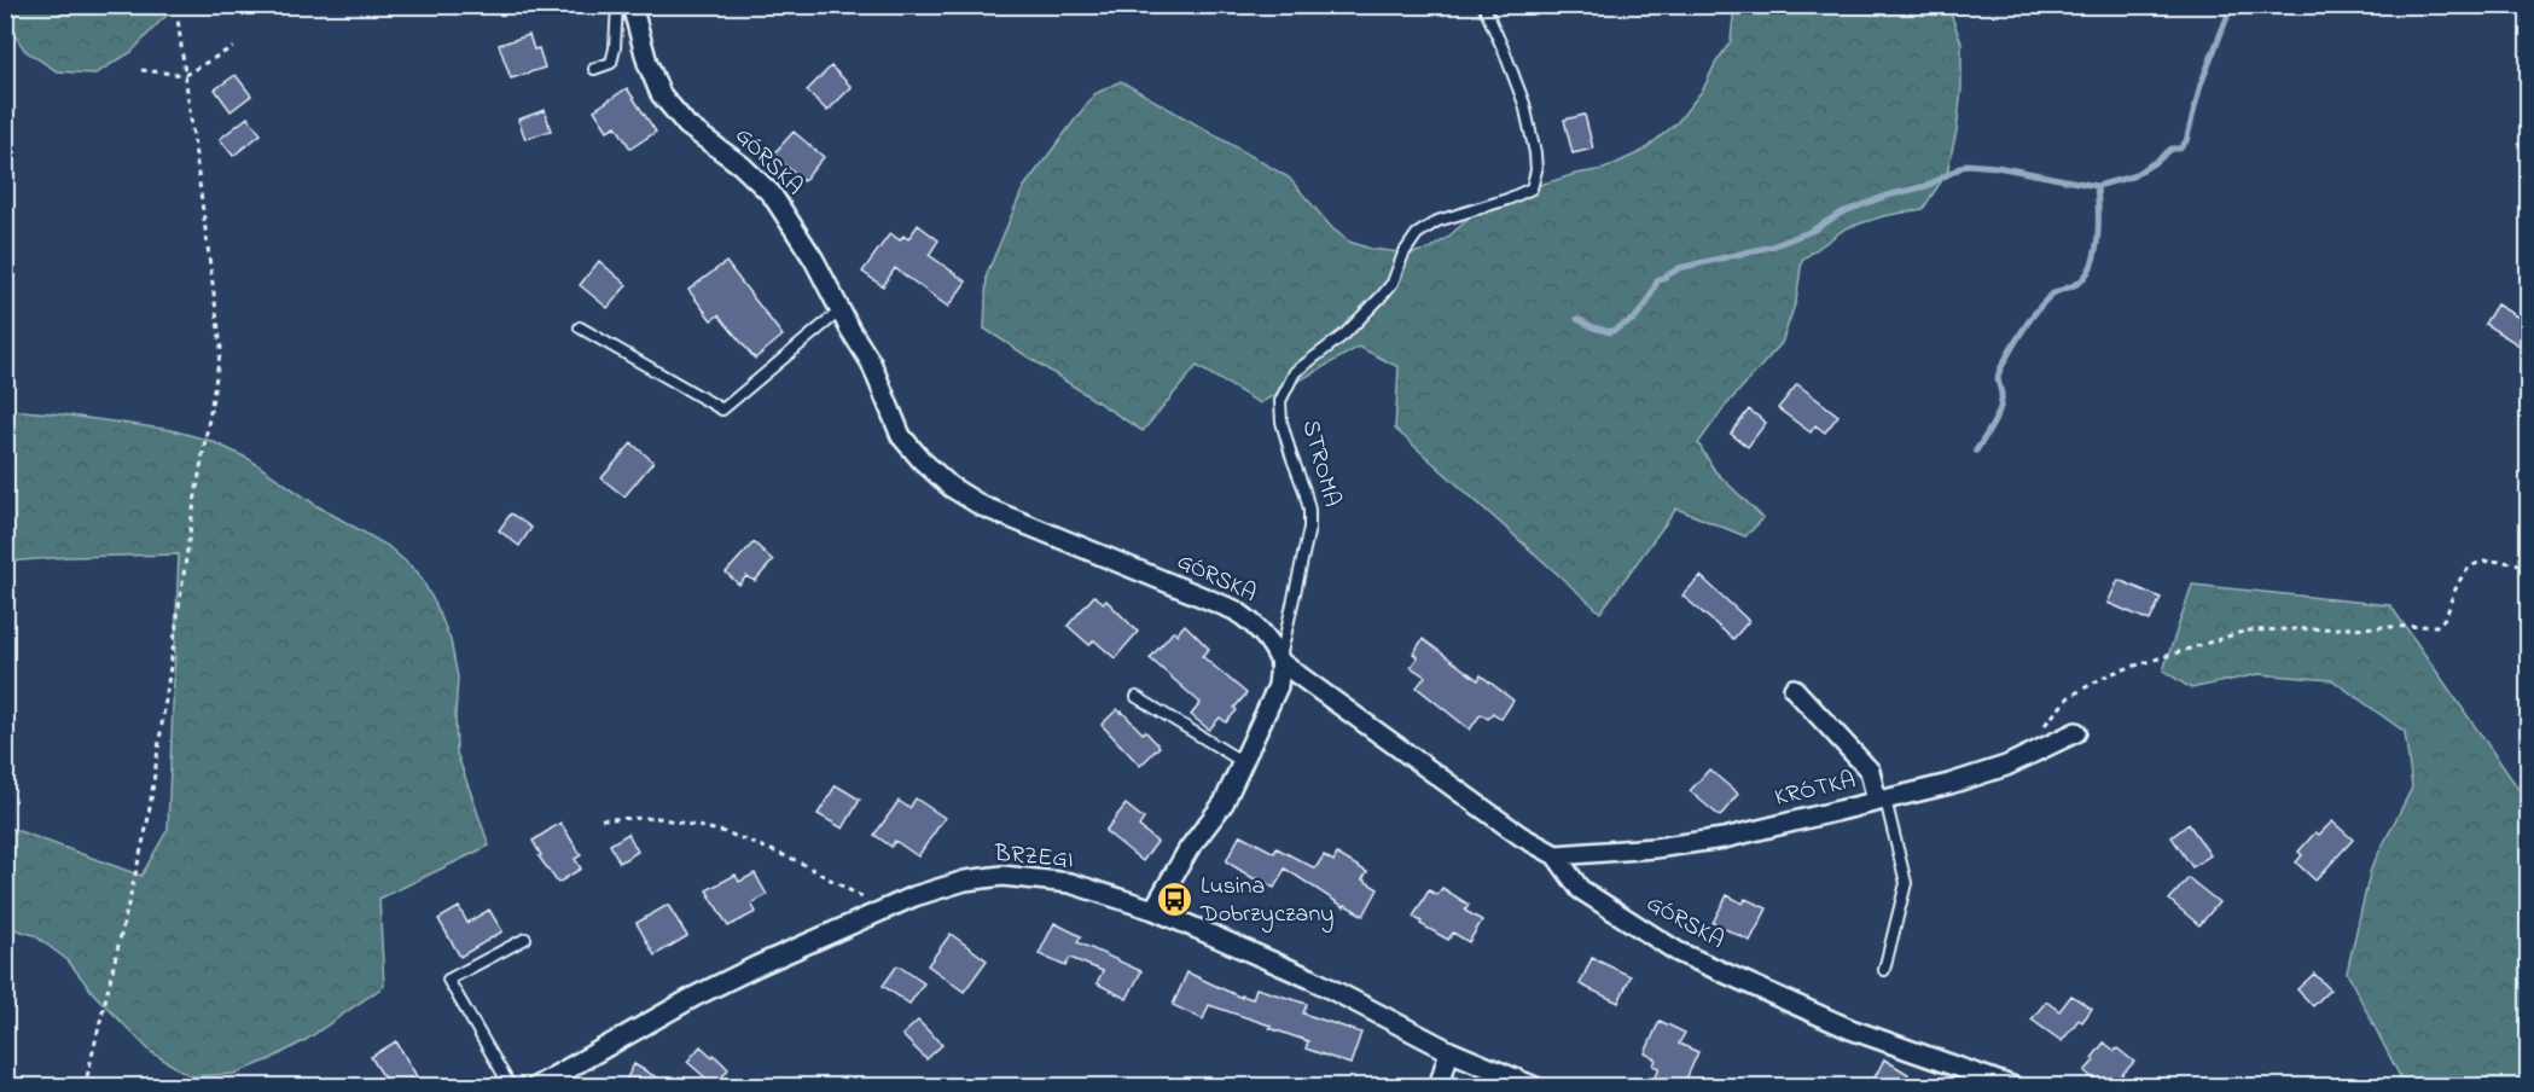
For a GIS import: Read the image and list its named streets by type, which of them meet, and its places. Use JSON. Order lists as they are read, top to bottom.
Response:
{
  "streets": {
    "street": [
      "GÓRSKA",
      "STROMA",
      "KRÓTKA",
      "BRZEGI"
    ]
  },
  "crossings": [
    ["GÓRSKA", "STROMA"],
    ["GÓRSKA", "KRÓTKA"],
    ["STROMA", "BRZEGI"]
  ],
  "places": {
    "bus stop": ["Lusina Dobrzyczany"]
  }
}
